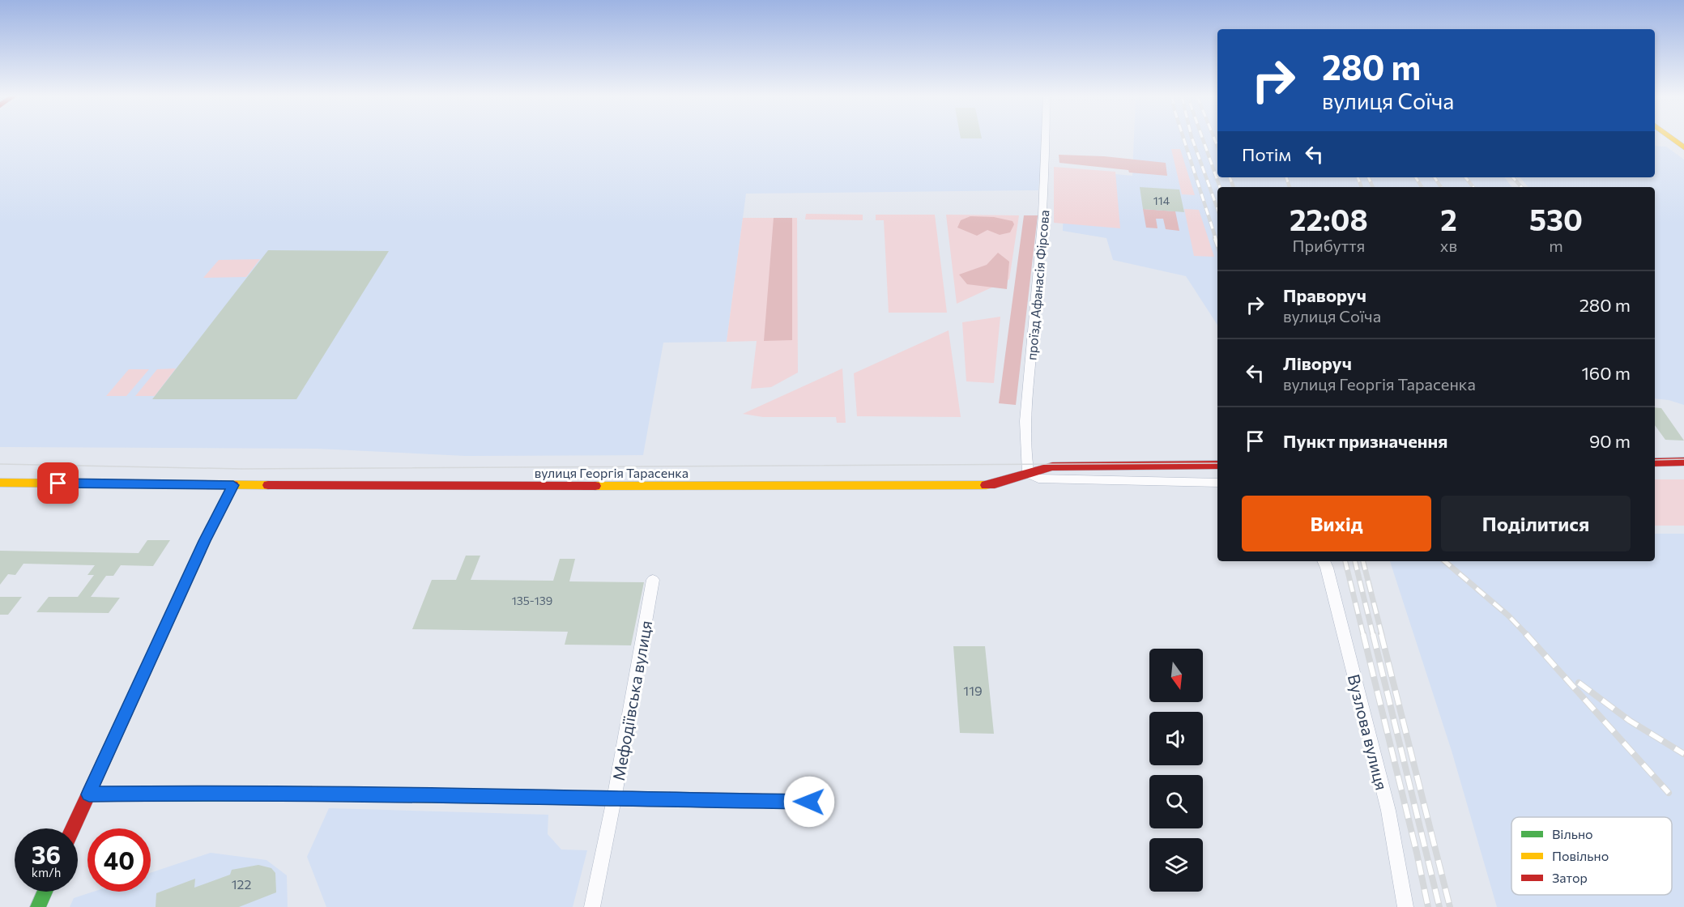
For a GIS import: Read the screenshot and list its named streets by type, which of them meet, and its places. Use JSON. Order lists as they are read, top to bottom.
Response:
{
  "streets": {
    "main road": ["вулиця Георгія Тарасенка"],
    "street": ["проїзд Афанасія Фірсова", "Мефодіївська вулиця", "Вузлова вулиця"]
  },
  "crossings": [
    ["проїзд Афанасія Фірсова", "вулиця Георгія Тарасенка"]
  ],
  "house_numbers": [
    "114",
    "135-139",
    "119",
    "122"
  ],
  "legend": ["Вільно", "Повільно", "Затор"],
  "north": "bottom",
  "page": {
    "turn": ["280 m", "вулиця Соїча"],
    "then": "Потім",
    "eta": [
      "22:08",
      "Прибуття",
      "2",
      "хв",
      "530",
      "m"
    ],
    "list": [
      {
        "name": "Праворуч",
        "note": "вулиця Соїча",
        "value": "280 m"
      },
      {
        "name": "Ліворуч",
        "note": "вулиця Георгія Тарасенка",
        "value": "160 m"
      },
      {
        "name": "Пункт призначення",
        "value": "90 m"
      }
    ],
    "buttons": ["Вихід", "Поділитися"],
    "speed": "36 km/h",
    "limit": "40"
  }
}
